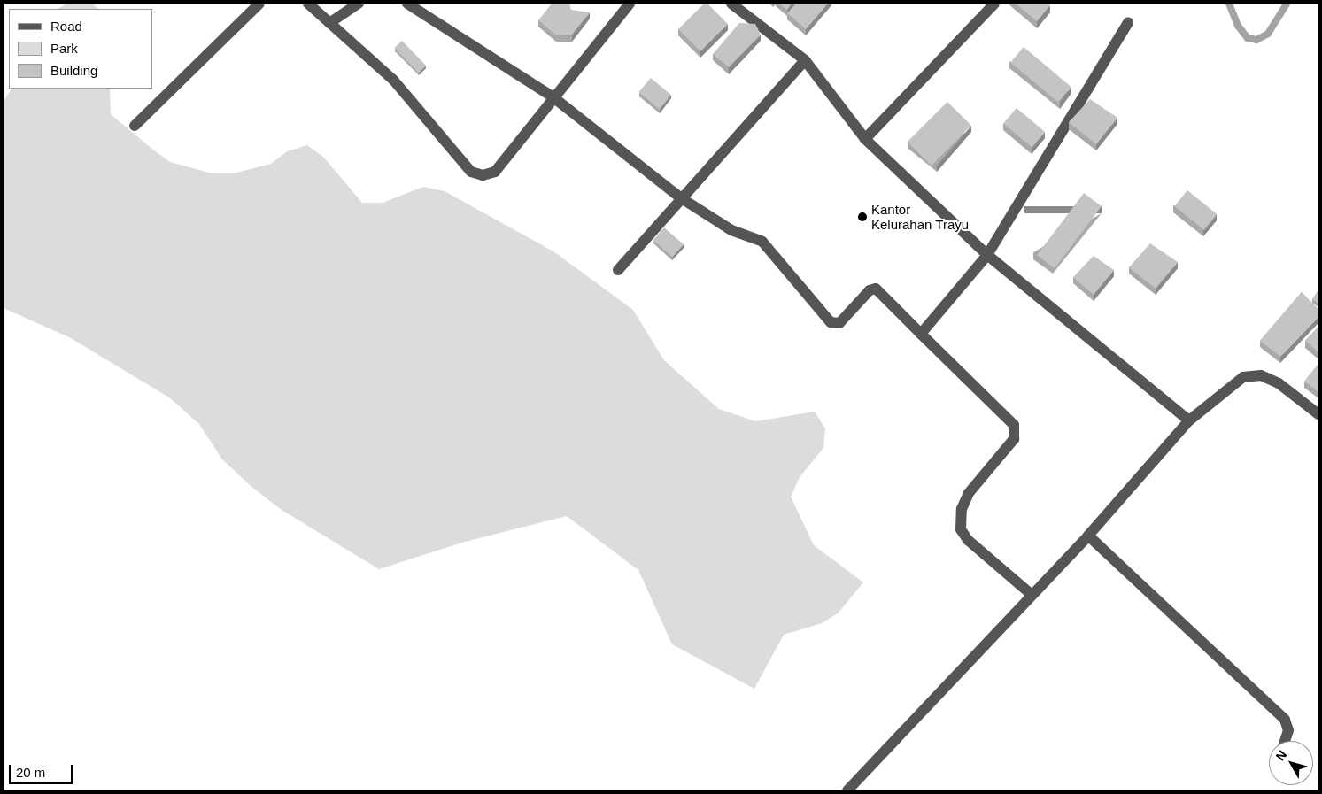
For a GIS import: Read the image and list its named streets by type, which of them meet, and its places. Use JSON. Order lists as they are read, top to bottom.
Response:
{
  "places": ["Kantor Kelurahan Trayu"],
  "legend": ["Road", "Park", "Building"],
  "scale_bar": "20 m",
  "north": "top left"
}
